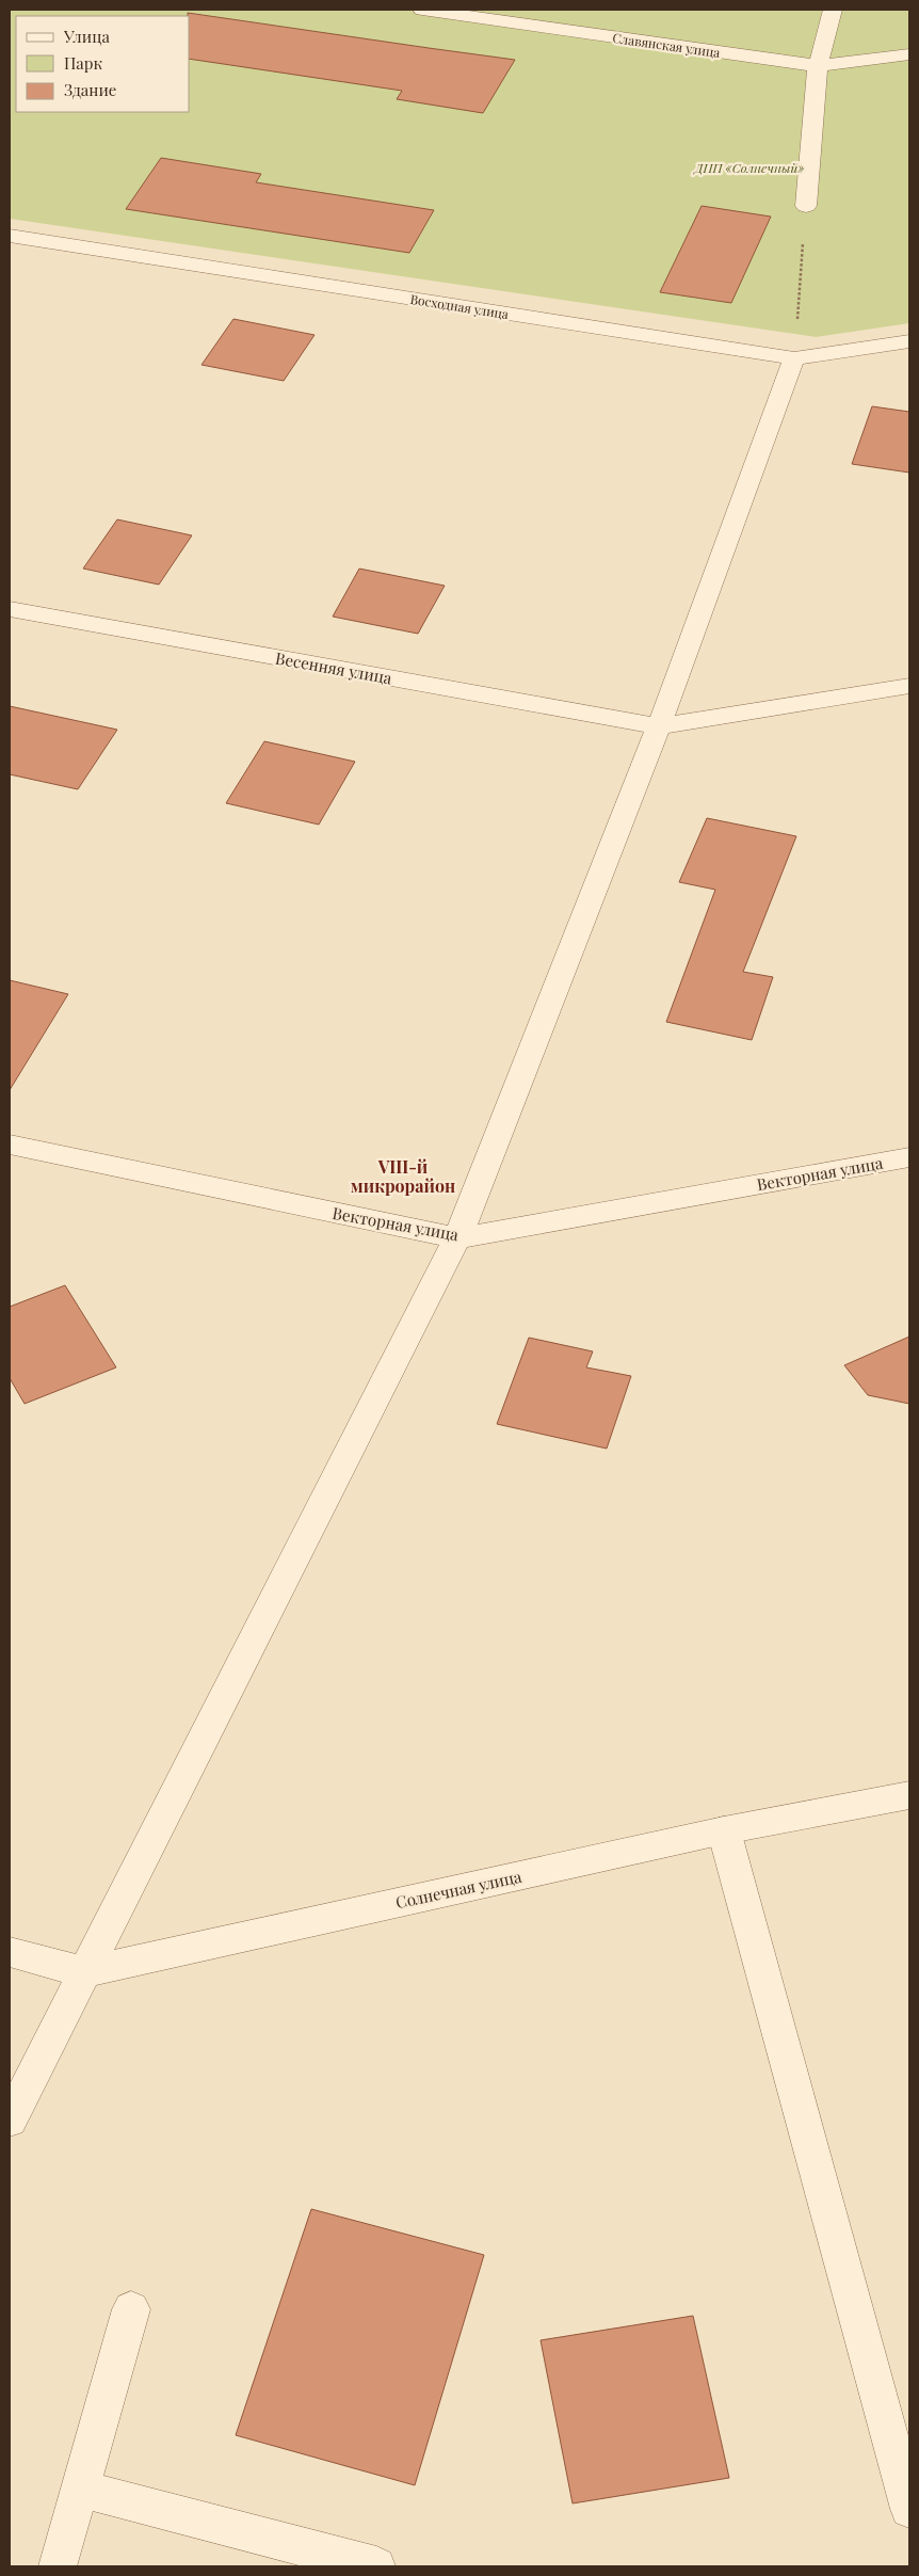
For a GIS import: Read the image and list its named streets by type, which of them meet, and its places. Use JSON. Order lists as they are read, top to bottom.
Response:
{
  "streets": {
    "street": [
      "Славянская улица",
      "Восходная улица",
      "Весенняя улица",
      "Векторная улица",
      "Солнечная улица"
    ]
  },
  "districts": ["VIII-й микрорайон"],
  "parks": ["ДНП «Солнечный»"],
  "legend": ["Улица", "Парк", "Здание"]
}
